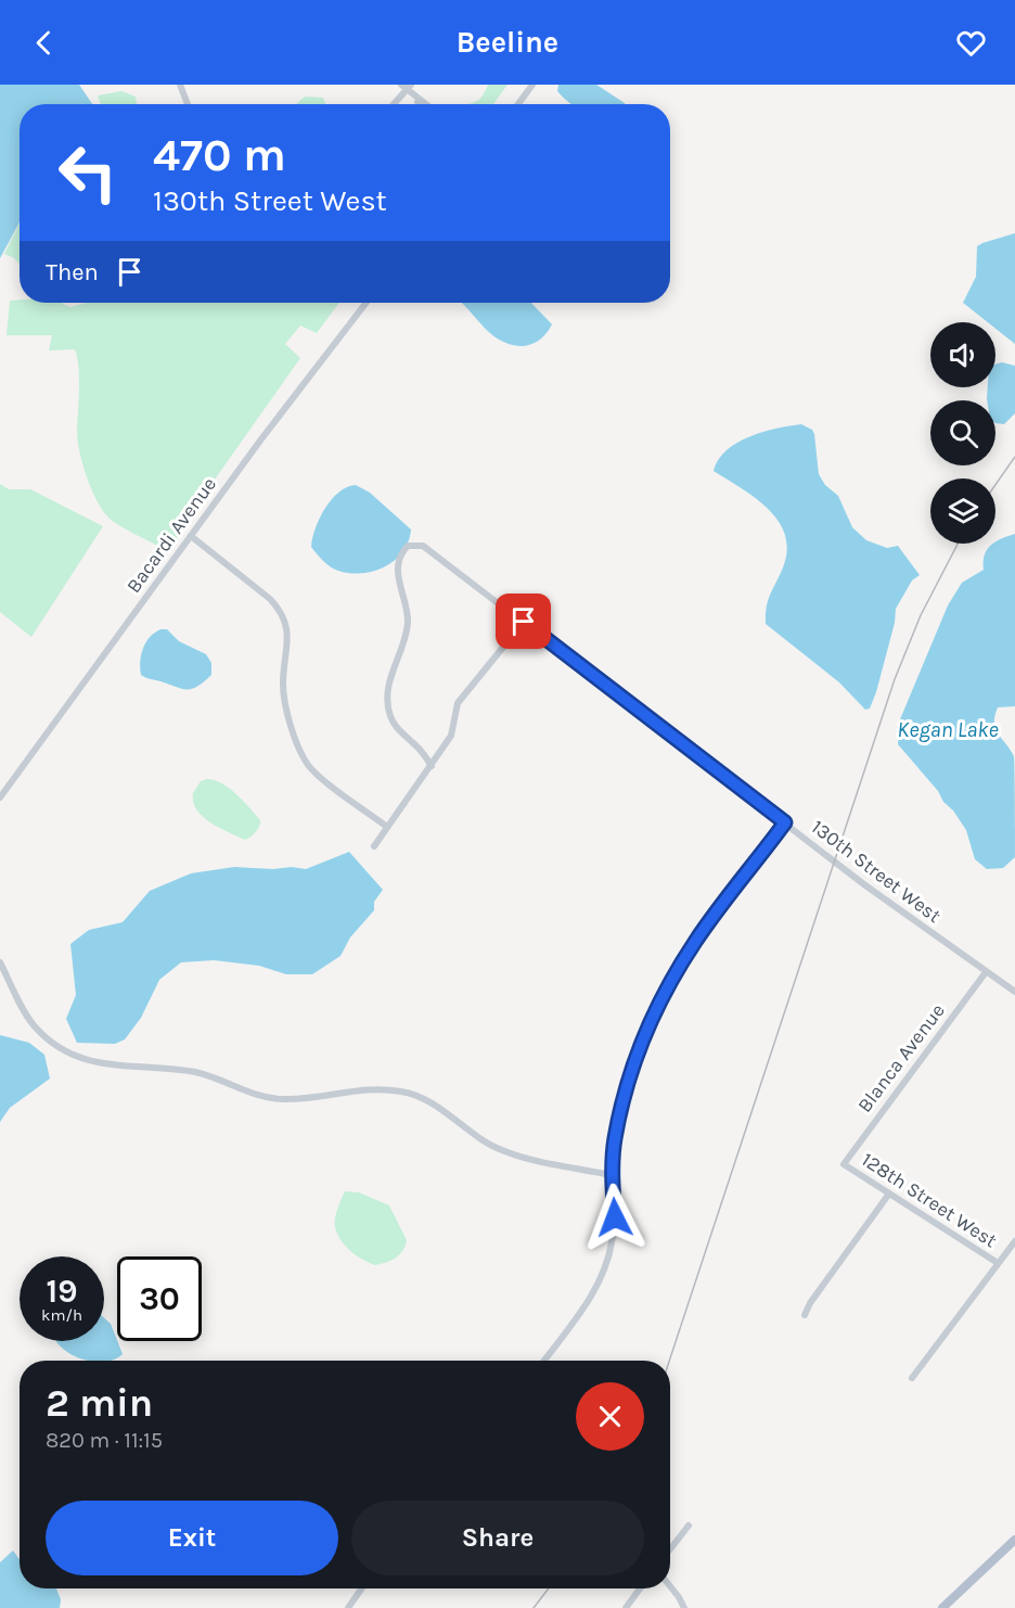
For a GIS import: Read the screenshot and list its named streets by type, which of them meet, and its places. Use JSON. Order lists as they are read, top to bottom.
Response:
{
  "streets": {
    "street": [
      "Bacardi Avenue",
      "130th Street West",
      "Blanca Avenue",
      "128th Street West"
    ]
  },
  "crossings": [
    ["130th Street West", "Blanca Avenue"],
    ["Blanca Avenue", "128th Street West"]
  ],
  "water": ["Kegan Lake"],
  "page": {
    "header": "Beeline",
    "turn": ["470 m", "130th Street West"],
    "then": "Then",
    "speed": "19 km/h",
    "limit": "30",
    "heading": ["2 min", "820 m · 11:15"],
    "buttons": ["Exit", "Share"]
  }
}
